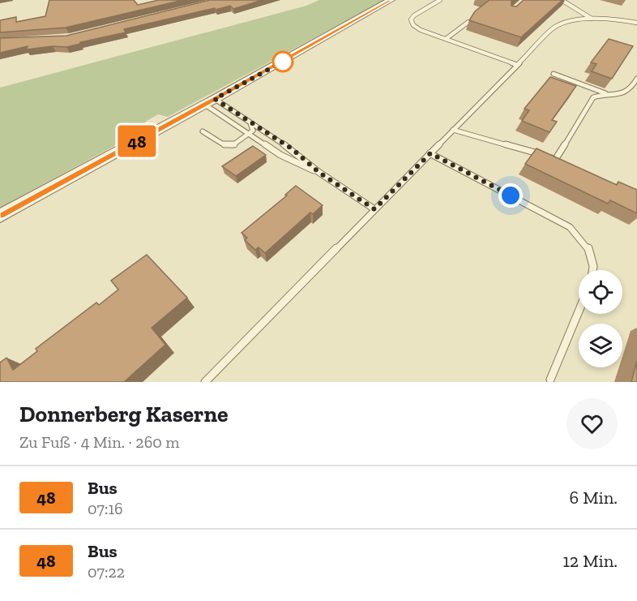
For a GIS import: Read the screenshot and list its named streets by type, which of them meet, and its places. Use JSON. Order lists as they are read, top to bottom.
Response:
{
  "lines": ["bus line 48"],
  "page": {
    "on_map": "48",
    "heading": ["Donnerberg Kaserne", "Zu Fuß · 4 Min. · 260 m"],
    "list": [
      {
        "mark": "48",
        "name": "Bus",
        "note": "07:16",
        "value": "6 Min."
      },
      {
        "mark": "48",
        "name": "Bus",
        "note": "07:22",
        "value": "12 Min."
      }
    ]
  }
}
